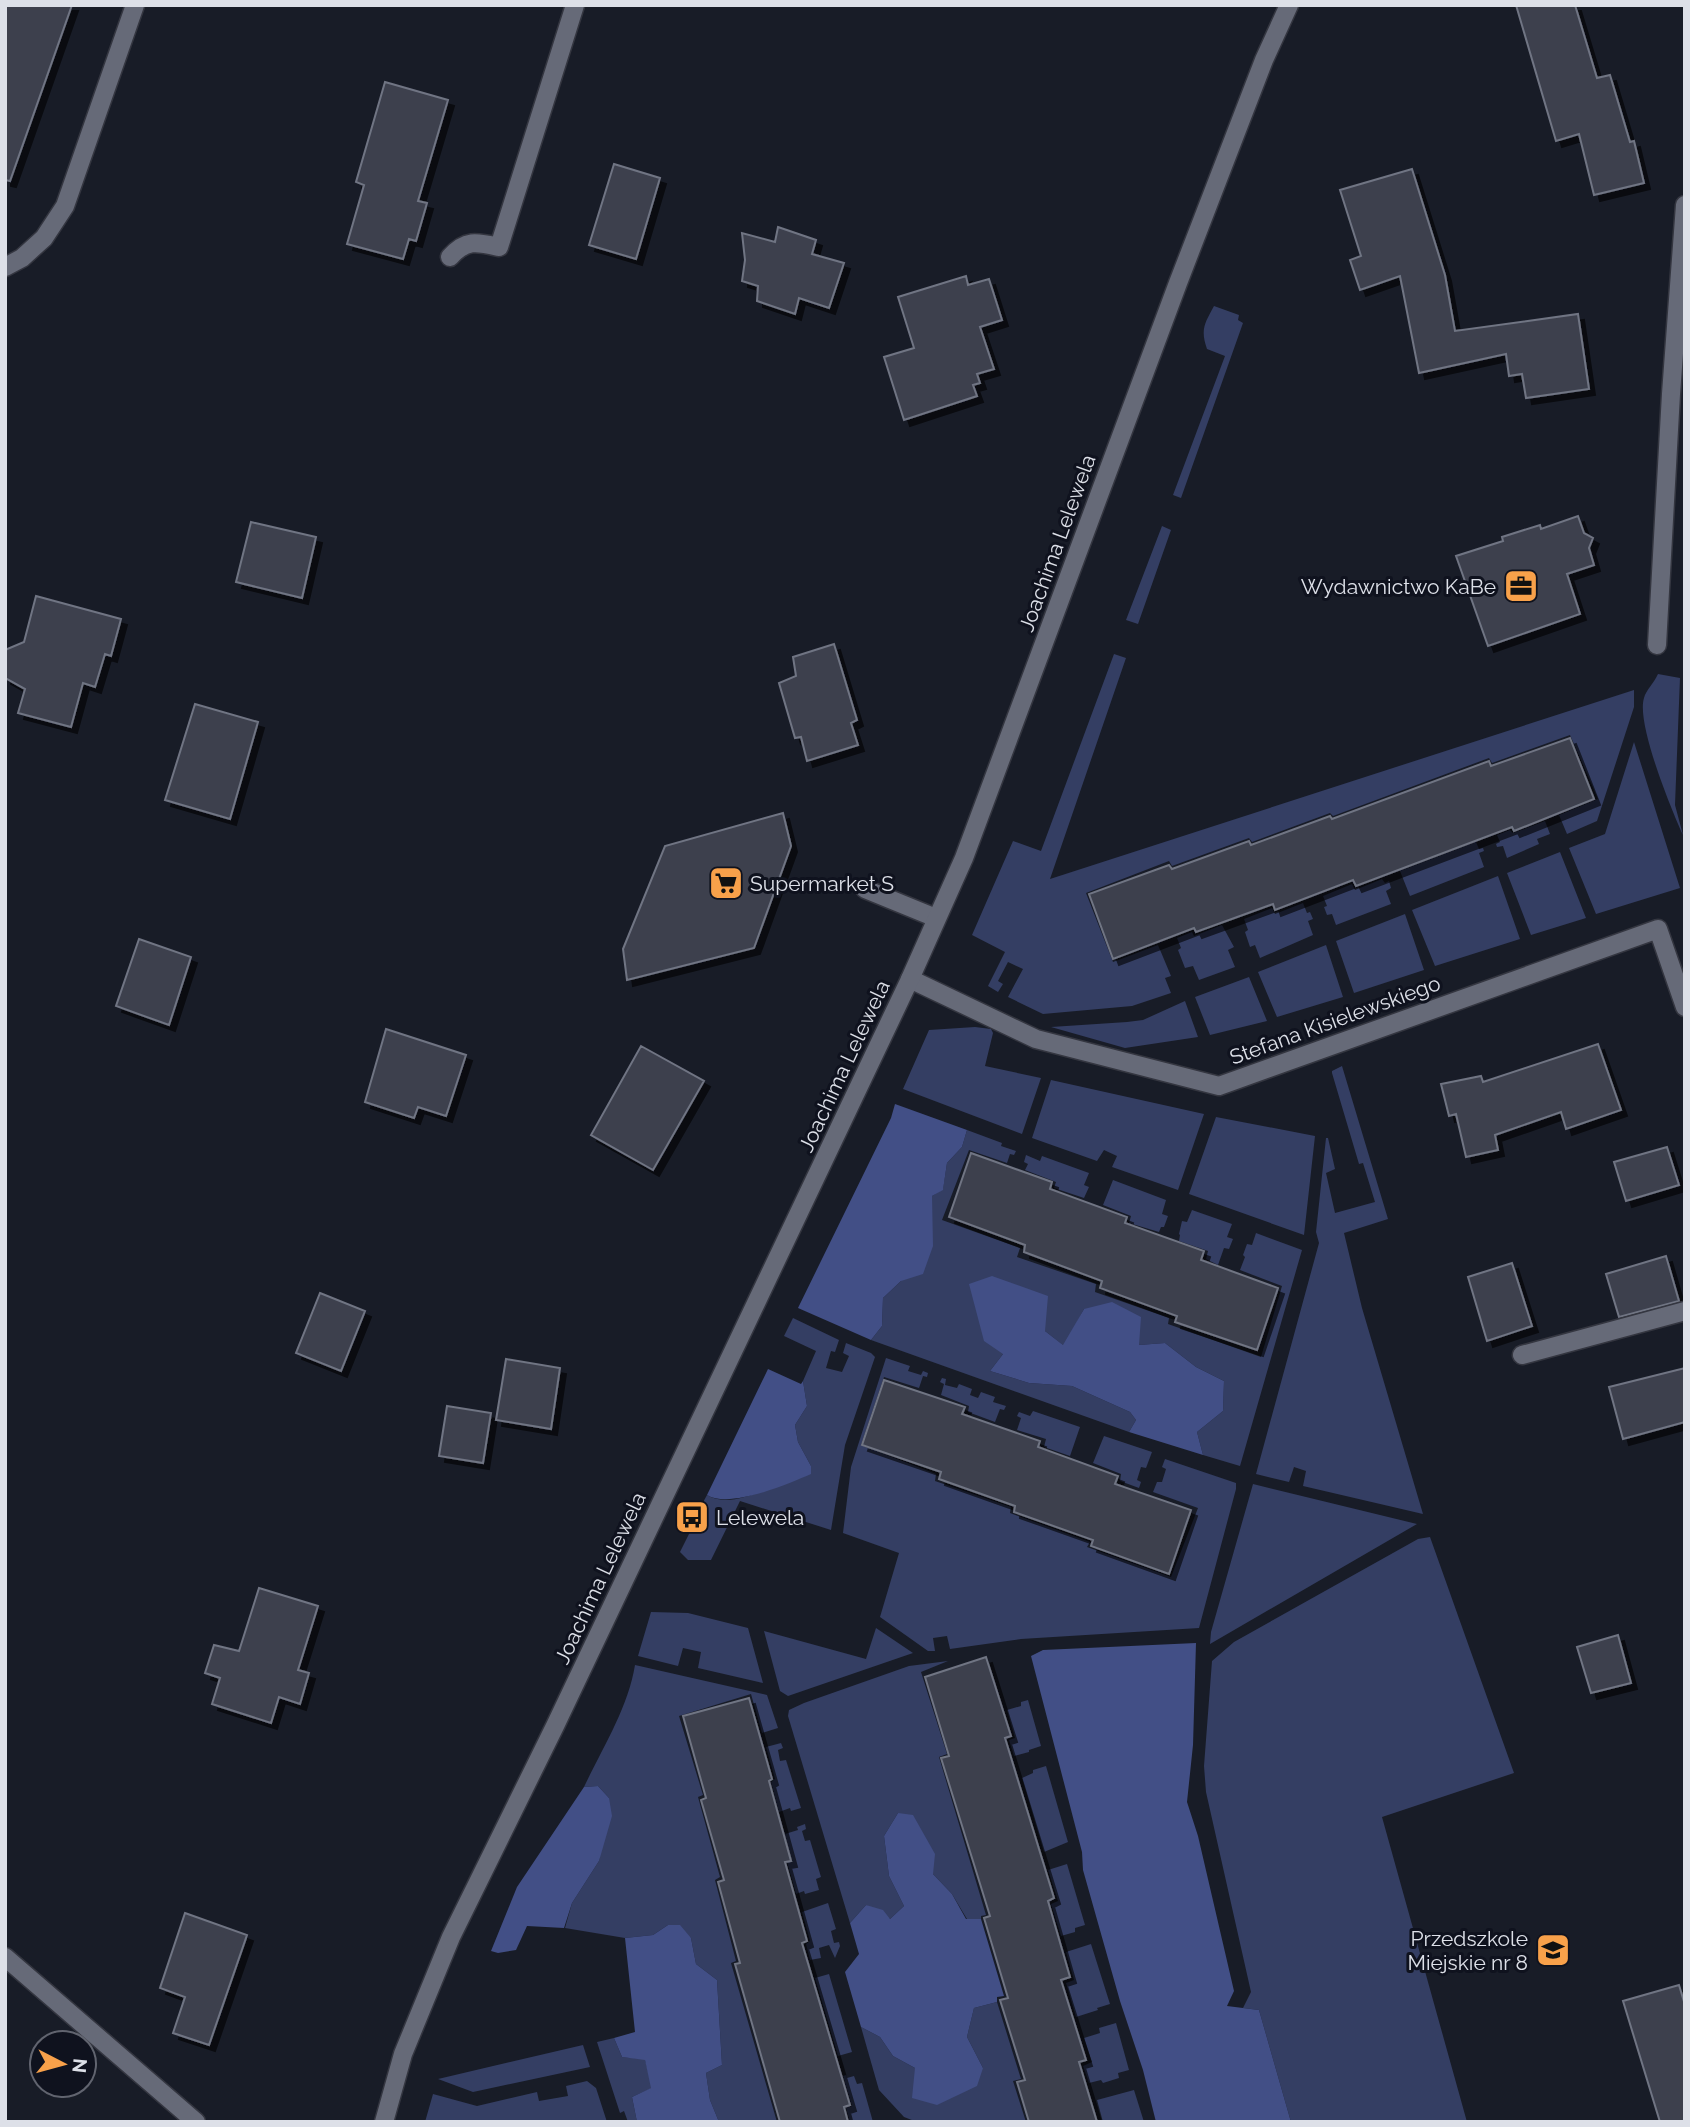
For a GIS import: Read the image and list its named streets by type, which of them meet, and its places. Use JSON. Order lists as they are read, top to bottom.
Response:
{
  "streets": {
    "street": ["Joachima Lelewela", "Stefana Kisielewskiego"]
  },
  "crossings": [
    ["Joachima Lelewela", "Stefana Kisielewskiego"]
  ],
  "places": {
    "office": ["Wydawnictwo KaBe"],
    "supermarket": ["Supermarket S"],
    "bus stop": ["Lelewela"],
    "school or university": ["Przedszkole Miejskie nr 8"]
  },
  "north": "right"
}
